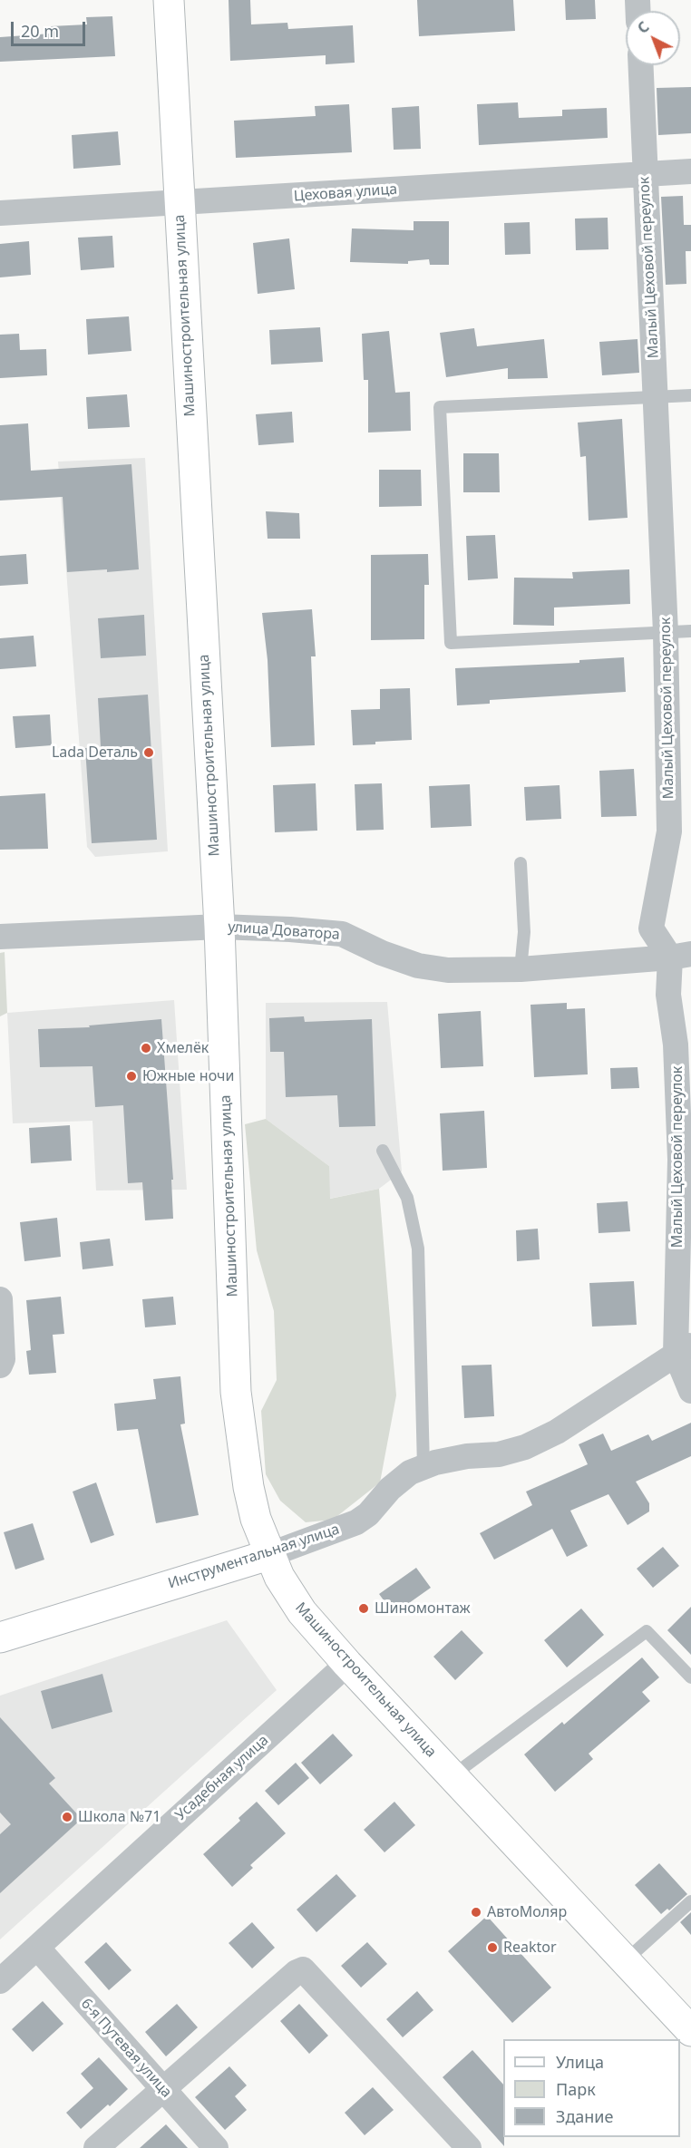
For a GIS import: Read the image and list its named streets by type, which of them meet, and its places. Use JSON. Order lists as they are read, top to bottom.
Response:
{
  "streets": {
    "main road": ["Машиностроительная улица", "Инструментальная улица"],
    "street": [
      "Цеховая улица",
      "Малый Цеховой переулок",
      "улица Доватора",
      "Усадебная улица",
      "6-я Путевая улица"
    ]
  },
  "crossings": [
    ["Цеховая улица", "Малый Цеховой переулок"],
    ["Цеховая улица", "Машиностроительная улица"],
    ["Малый Цеховой переулок", "улица Доватора"],
    ["Малый Цеховой переулок", "Инструментальная улица"],
    ["Машиностроительная улица", "улица Доватора"],
    ["Машиностроительная улица", "Инструментальная улица"],
    ["Машиностроительная улица", "Усадебная улица"],
    ["Усадебная улица", "6-я Путевая улица"]
  ],
  "places": [
    "Lada Dеталь",
    "Хмелёк",
    "Южные ночи",
    "Шиномонтаж",
    "Школа №71",
    "АвтоМоляр",
    "Reaktor"
  ],
  "legend": ["Улица", "Парк", "Здание"],
  "scale_bar": "20 m",
  "north": "top left"
}
